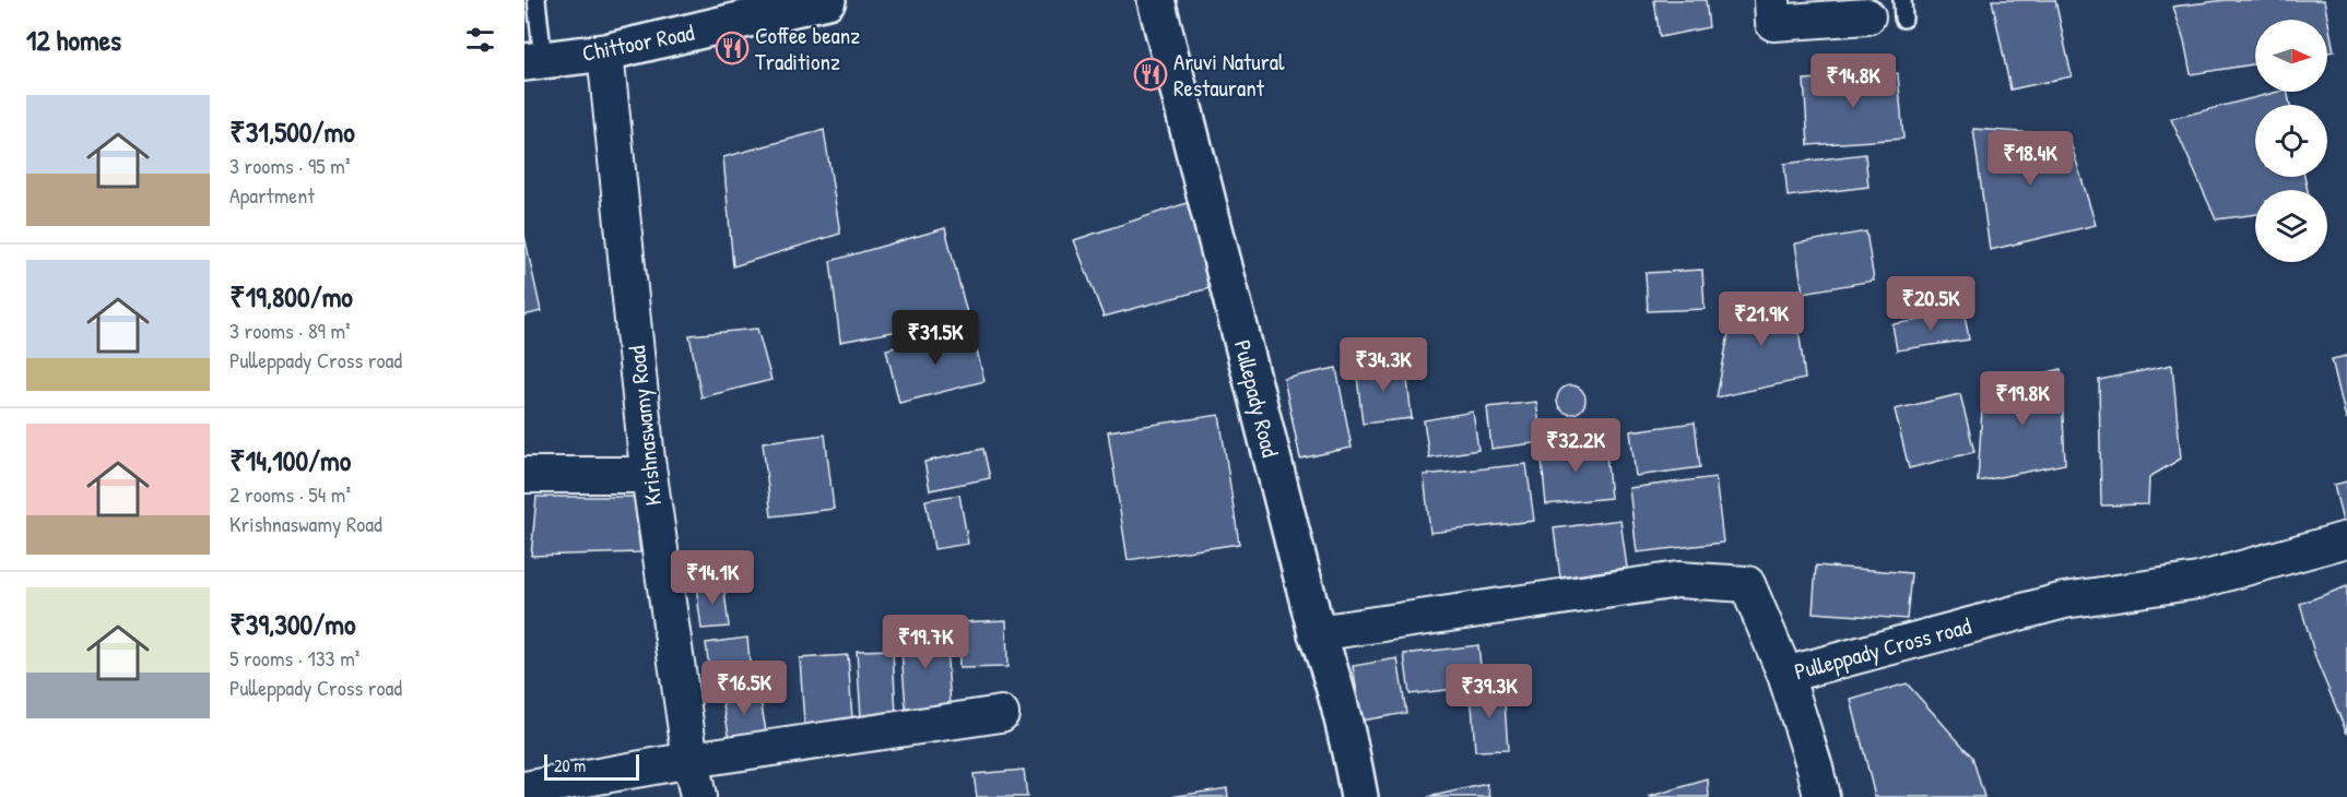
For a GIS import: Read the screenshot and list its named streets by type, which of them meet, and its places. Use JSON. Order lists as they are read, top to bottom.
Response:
{
  "streets": {
    "street": [
      "Chittoor Road",
      "Pullepady Road",
      "Krishnaswamy Road",
      "Pulleppady Cross road"
    ]
  },
  "crossings": [
    ["Chittoor Road", "Krishnaswamy Road"],
    ["Pullepady Road", "Pulleppady Cross road"]
  ],
  "places": {
    "restaurant": ["Coffee beanz Traditionz", "Aruvi Natural Restaurant"]
  },
  "scale_bar": "20 m",
  "north": "right",
  "page": {
    "heading": "12 homes",
    "price": [
      "₹14.8K",
      "₹18.4K",
      "₹20.5K",
      "₹21.9K",
      "₹31.5K",
      "₹34.3K",
      "₹19.8K",
      "₹32.2K",
      "₹14.1K",
      "₹19.7K",
      "₹16.5K",
      "₹39.3K"
    ],
    "list": [
      {
        "name": "₹31,500/mo",
        "note": "3 rooms · 95 m² · Apartment"
      },
      {
        "name": "₹19,800/mo",
        "note": "3 rooms · 89 m² · Pulleppady Cross road"
      },
      {
        "name": "₹14,100/mo",
        "note": "2 rooms · 54 m² · Krishnaswamy Road"
      },
      {
        "name": "₹39,300/mo",
        "note": "5 rooms · 133 m² · Pulleppady Cross road"
      }
    ],
    "scale": "20 m"
  }
}
